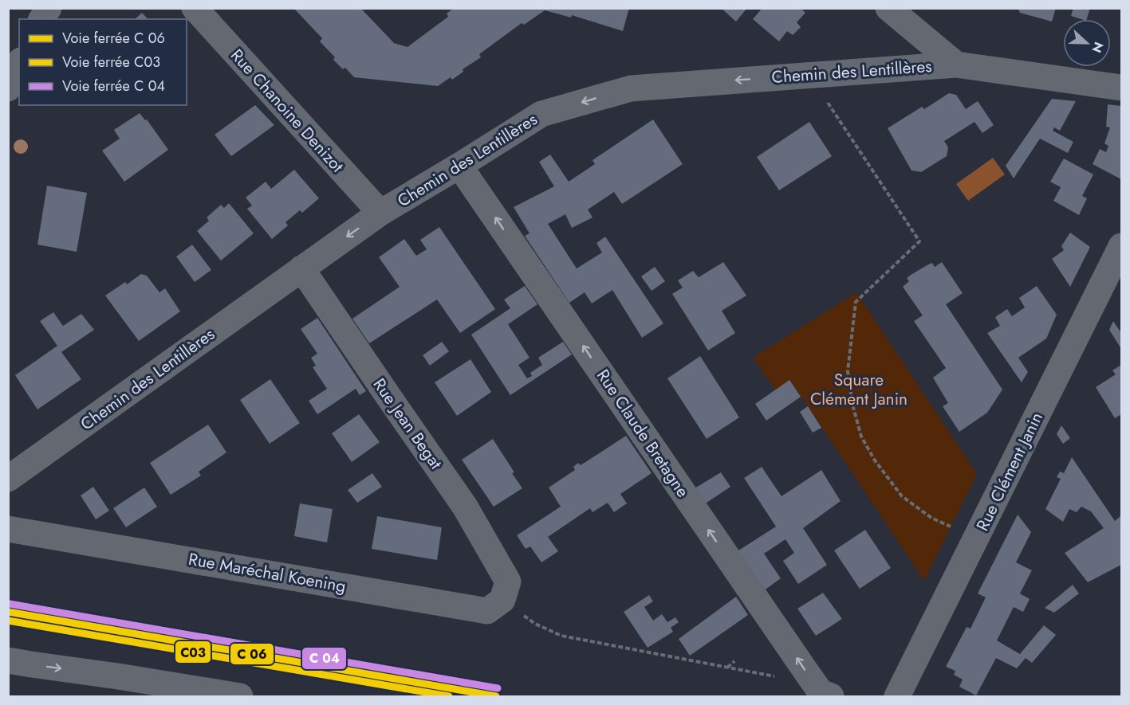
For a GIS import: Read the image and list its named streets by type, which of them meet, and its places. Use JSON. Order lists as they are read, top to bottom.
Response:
{
  "streets": {
    "street": [
      "Chemin des Lentillères",
      "Rue Chanoine Denizot",
      "Rue Jean Begat",
      "Rue Claude Bretagne",
      "Rue Clément Janin",
      "Rue Maréchal Koening"
    ]
  },
  "crossings": [
    ["Chemin des Lentillères", "Rue Chanoine Denizot"],
    ["Chemin des Lentillères", "Rue Jean Begat"],
    ["Chemin des Lentillères", "Rue Claude Bretagne"],
    ["Rue Jean Begat", "Rue Maréchal Koening"]
  ],
  "one_way": ["Chemin des Lentillères", "Rue Claude Bretagne"],
  "parks": ["Square Clément Janin"],
  "lines": ["rail line C03"],
  "legend": ["Voie ferrée C 06", "Voie ferrée C03", "Voie ferrée C 04"],
  "north": "right"
}
